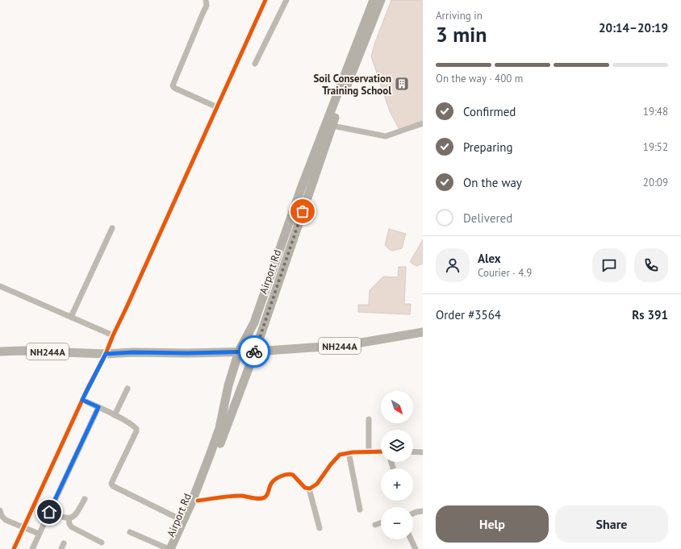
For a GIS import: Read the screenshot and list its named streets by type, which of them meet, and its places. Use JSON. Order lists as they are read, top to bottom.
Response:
{
  "streets": {
    "highway": ["NH244A"],
    "main road": ["Airport Rd"]
  },
  "crossings": [
    ["Airport Rd", "NH244A"]
  ],
  "places": {
    "building": ["Soil Conservation Training School"]
  },
  "north": "bottom right",
  "page": {
    "heading": ["3 min", "Arriving in", "20:14–20:19"],
    "panel": [
      "Alex",
      "Courier · 4.9",
      "Order #3564",
      "Rs 391"
    ],
    "bar": "On the way · 400 m",
    "list": [
      ["Confirmed", "19:48"],
      ["Preparing", "19:52"],
      ["On the way", "20:09"],
      "Delivered"
    ],
    "map_buttons": ["+", "−"],
    "buttons": ["Help", "Share"]
  }
}
